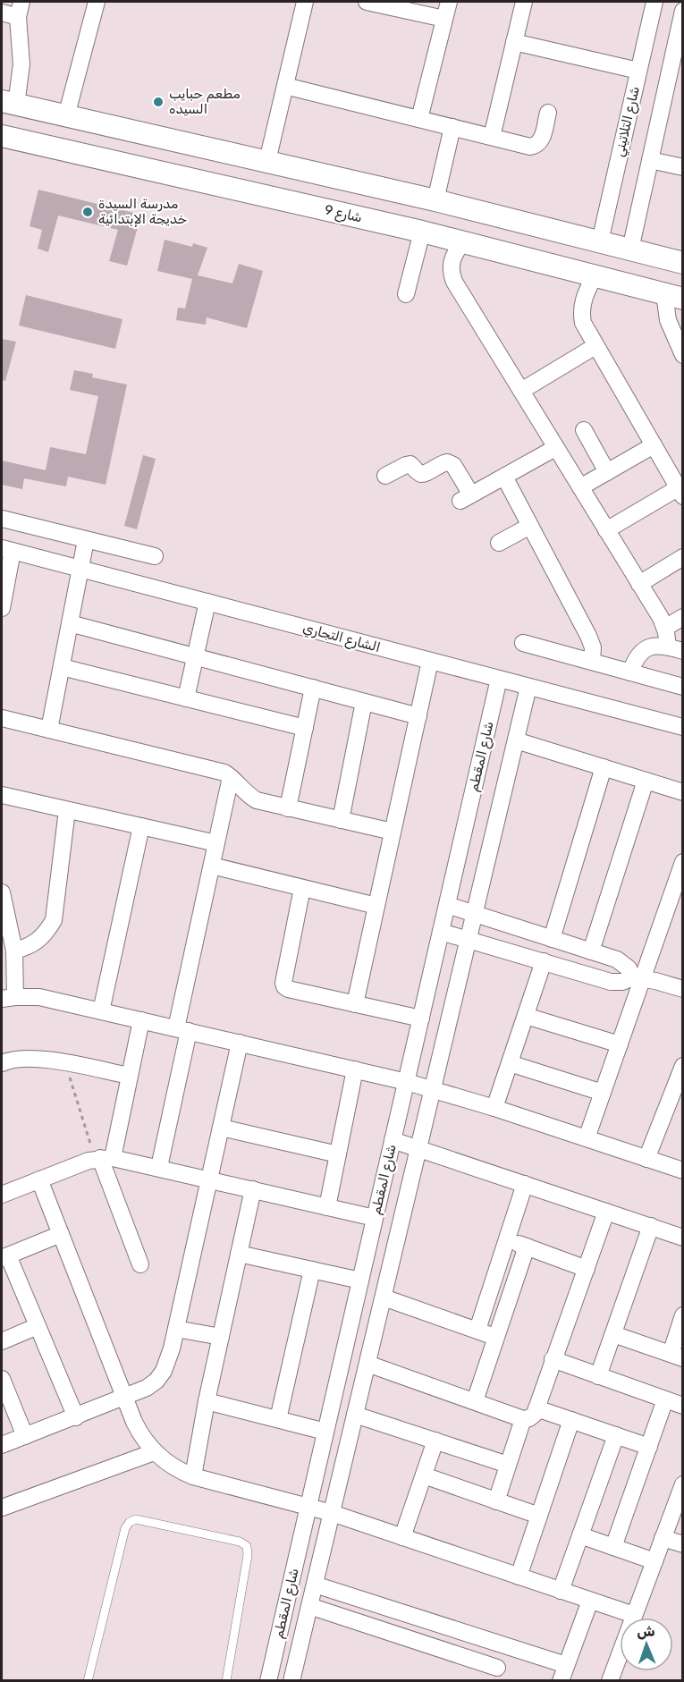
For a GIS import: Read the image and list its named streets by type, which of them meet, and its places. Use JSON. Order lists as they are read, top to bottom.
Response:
{
  "streets": {
    "main road": ["شارع 9"],
    "street": ["شارع التلاتيني", "الشارع التجاري", "شارع المقطم"]
  },
  "crossings": [
    ["الشارع التجاري", "شارع المقطم"]
  ],
  "places": ["مطعم حبايب السيده", "مدرسة السيدة خديجة الإبتدائية"],
  "north": "top"
}
